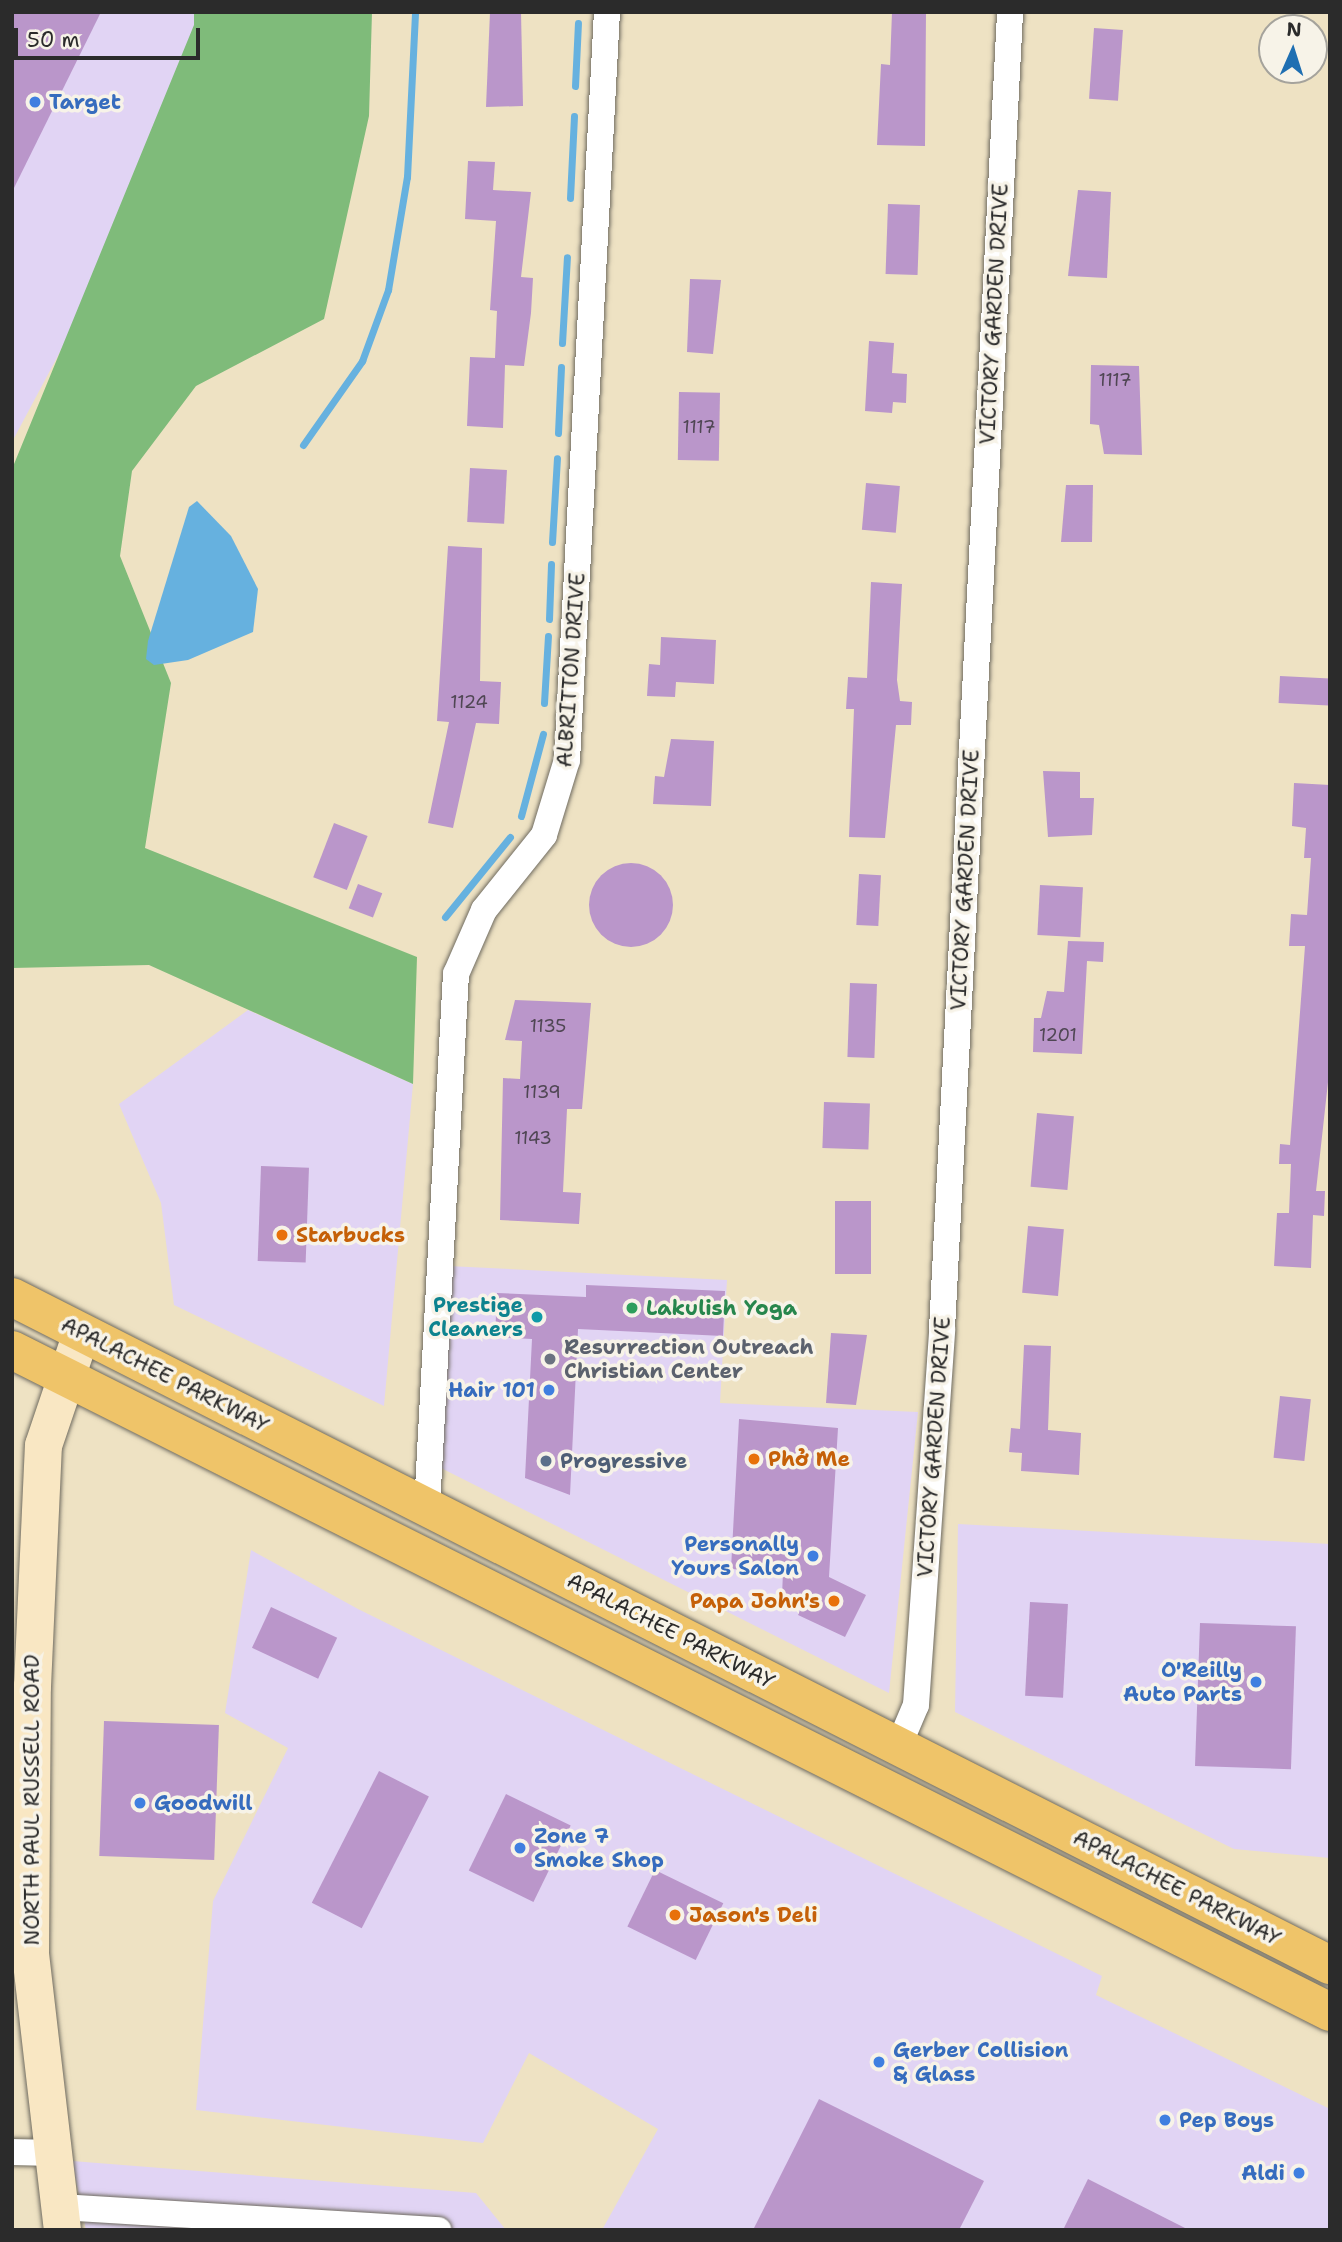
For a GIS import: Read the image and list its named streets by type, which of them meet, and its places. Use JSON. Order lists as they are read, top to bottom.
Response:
{
  "streets": {
    "main road": ["APALACHEE PARKWAY"],
    "street": ["VICTORY GARDEN DRIVE", "ALBRITTON DRIVE", "NORTH PAUL RUSSELL ROAD"]
  },
  "crossings": [
    ["VICTORY GARDEN DRIVE", "APALACHEE PARKWAY"],
    ["ALBRITTON DRIVE", "APALACHEE PARKWAY"],
    ["APALACHEE PARKWAY", "NORTH PAUL RUSSELL ROAD"]
  ],
  "places": [
    "Target",
    "Starbucks",
    "Lakulish Yoga",
    "Prestige Cleaners",
    "Resurrection Outreach Christian Center",
    "Hair 101",
    "Phở Me",
    "Progressive",
    "Personally Yours Salon",
    "Papa John's",
    "O'Reilly Auto Parts",
    "Goodwill",
    "Zone 7 Smoke Shop",
    "Jason's Deli",
    "Gerber Collision & Glass",
    "Pep Boys",
    "Aldi"
  ],
  "house_numbers": [
    "1117",
    "1117",
    "1124",
    "1135",
    "1201",
    "1139",
    "1143"
  ],
  "scale_bar": "50 m",
  "north": "top"
}
